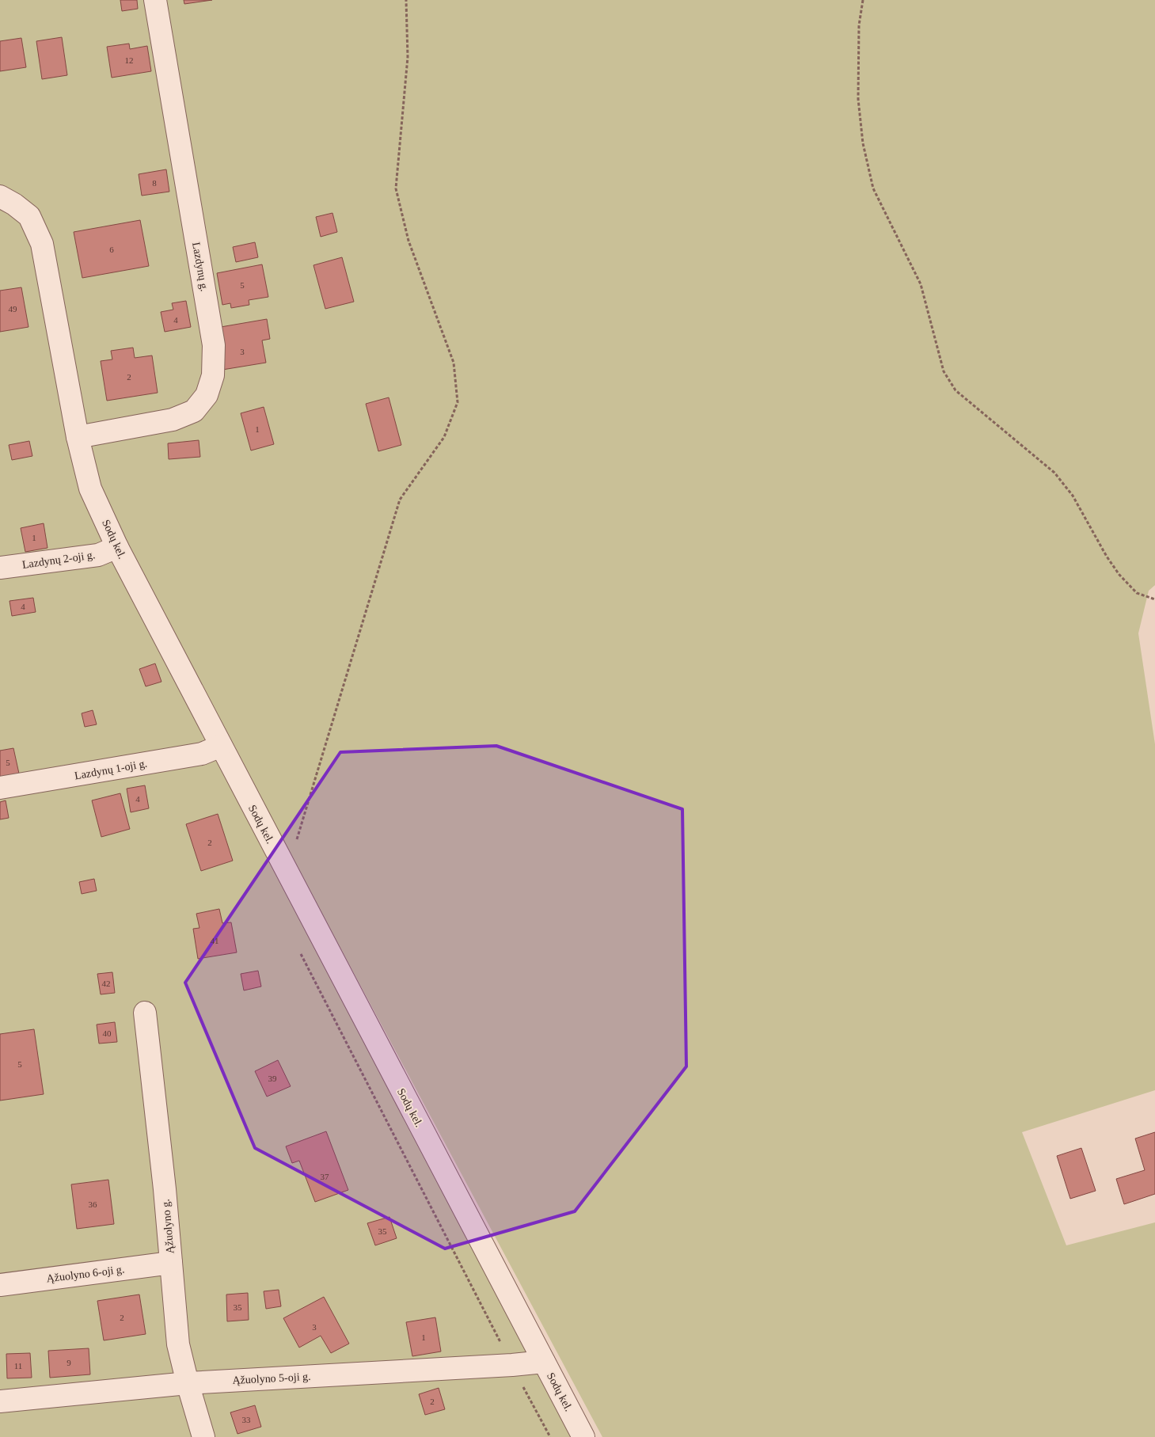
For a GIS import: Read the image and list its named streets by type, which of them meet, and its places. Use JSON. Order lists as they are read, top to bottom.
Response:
{
  "streets": {
    "street": [
      "Lazdynų g.",
      "Sodų kel.",
      "Lazdynų 2-oji g.",
      "Lazdynų 1-oji g.",
      "Ąžuolyno g.",
      "Ąžuolyno 6-oji g.",
      "Ąžuolyno 5-oji g."
    ]
  },
  "crossings": [
    ["Lazdynų g.", "Sodų kel."],
    ["Sodų kel.", "Lazdynų 2-oji g."],
    ["Sodų kel.", "Lazdynų 1-oji g."],
    ["Sodų kel.", "Ąžuolyno 5-oji g."],
    ["Ąžuolyno g.", "Ąžuolyno 6-oji g."],
    ["Ąžuolyno g.", "Ąžuolyno 5-oji g."]
  ],
  "house_numbers": [
    "12",
    "8",
    "6",
    "5",
    "49",
    "4",
    "3",
    "2",
    "1",
    "1",
    "4",
    "5",
    "4",
    "2",
    "41",
    "42",
    "40",
    "5",
    "39",
    "37",
    "36",
    "35",
    "35",
    "2",
    "3",
    "1",
    "9",
    "11",
    "2",
    "33"
  ]
}
